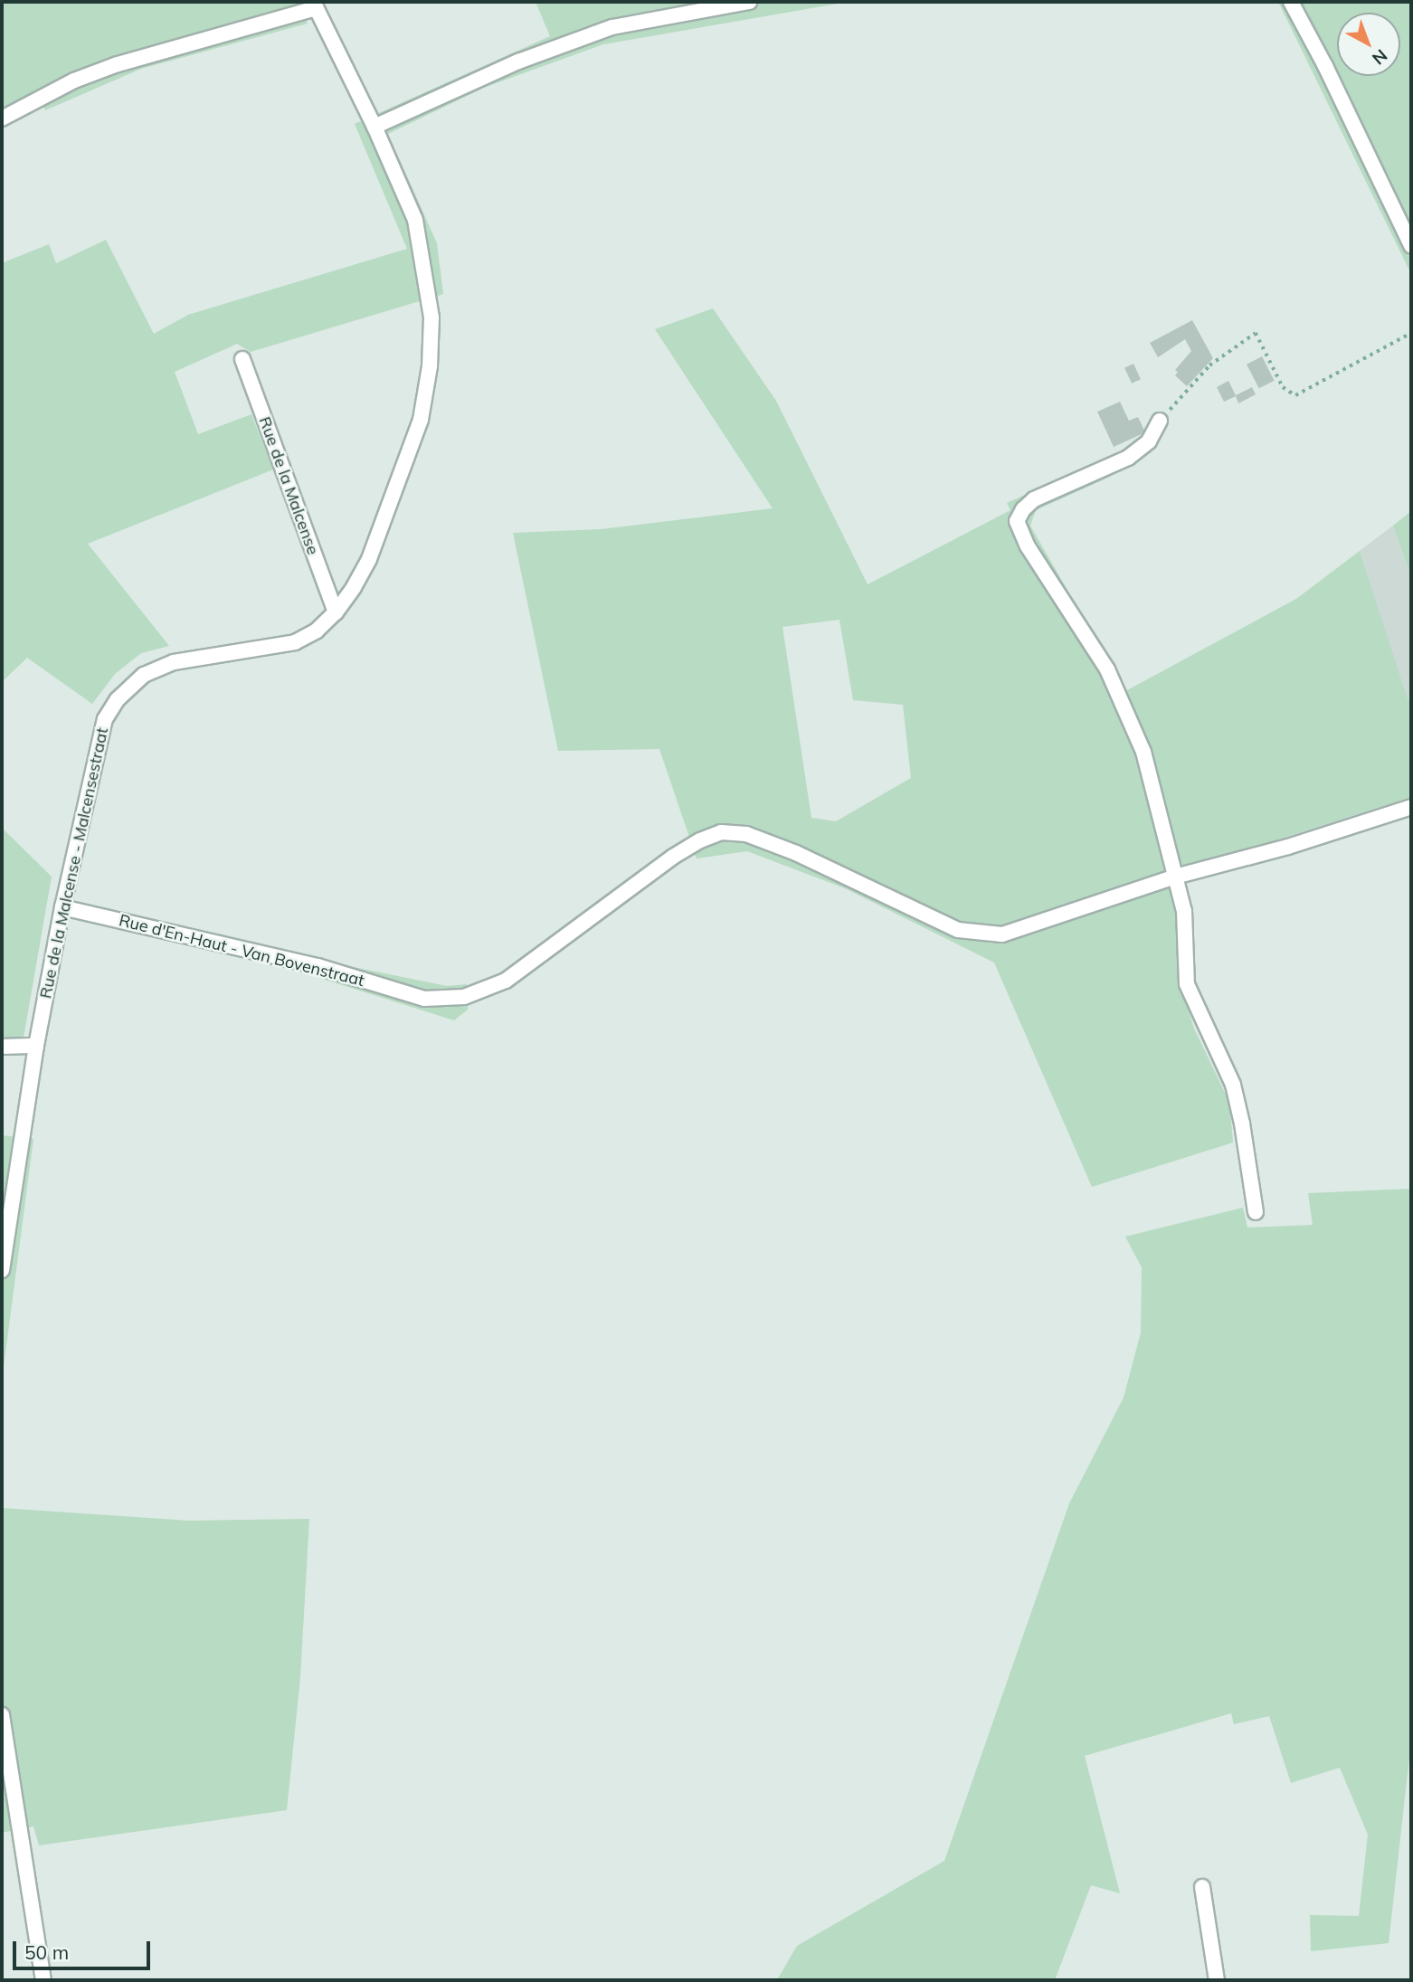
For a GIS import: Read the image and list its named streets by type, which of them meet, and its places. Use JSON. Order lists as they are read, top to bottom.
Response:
{
  "streets": {
    "street": ["Rue de la Malcense", "Rue de la Malcense - Malcensestraat", "Rue d'En-Haut - Van Bovenstraat"]
  },
  "crossings": [
    ["Rue de la Malcense", "Rue de la Malcense - Malcensestraat"],
    ["Rue de la Malcense - Malcensestraat", "Rue d'En-Haut - Van Bovenstraat"]
  ],
  "scale_bar": "50 m",
  "north": "bottom right"
}
